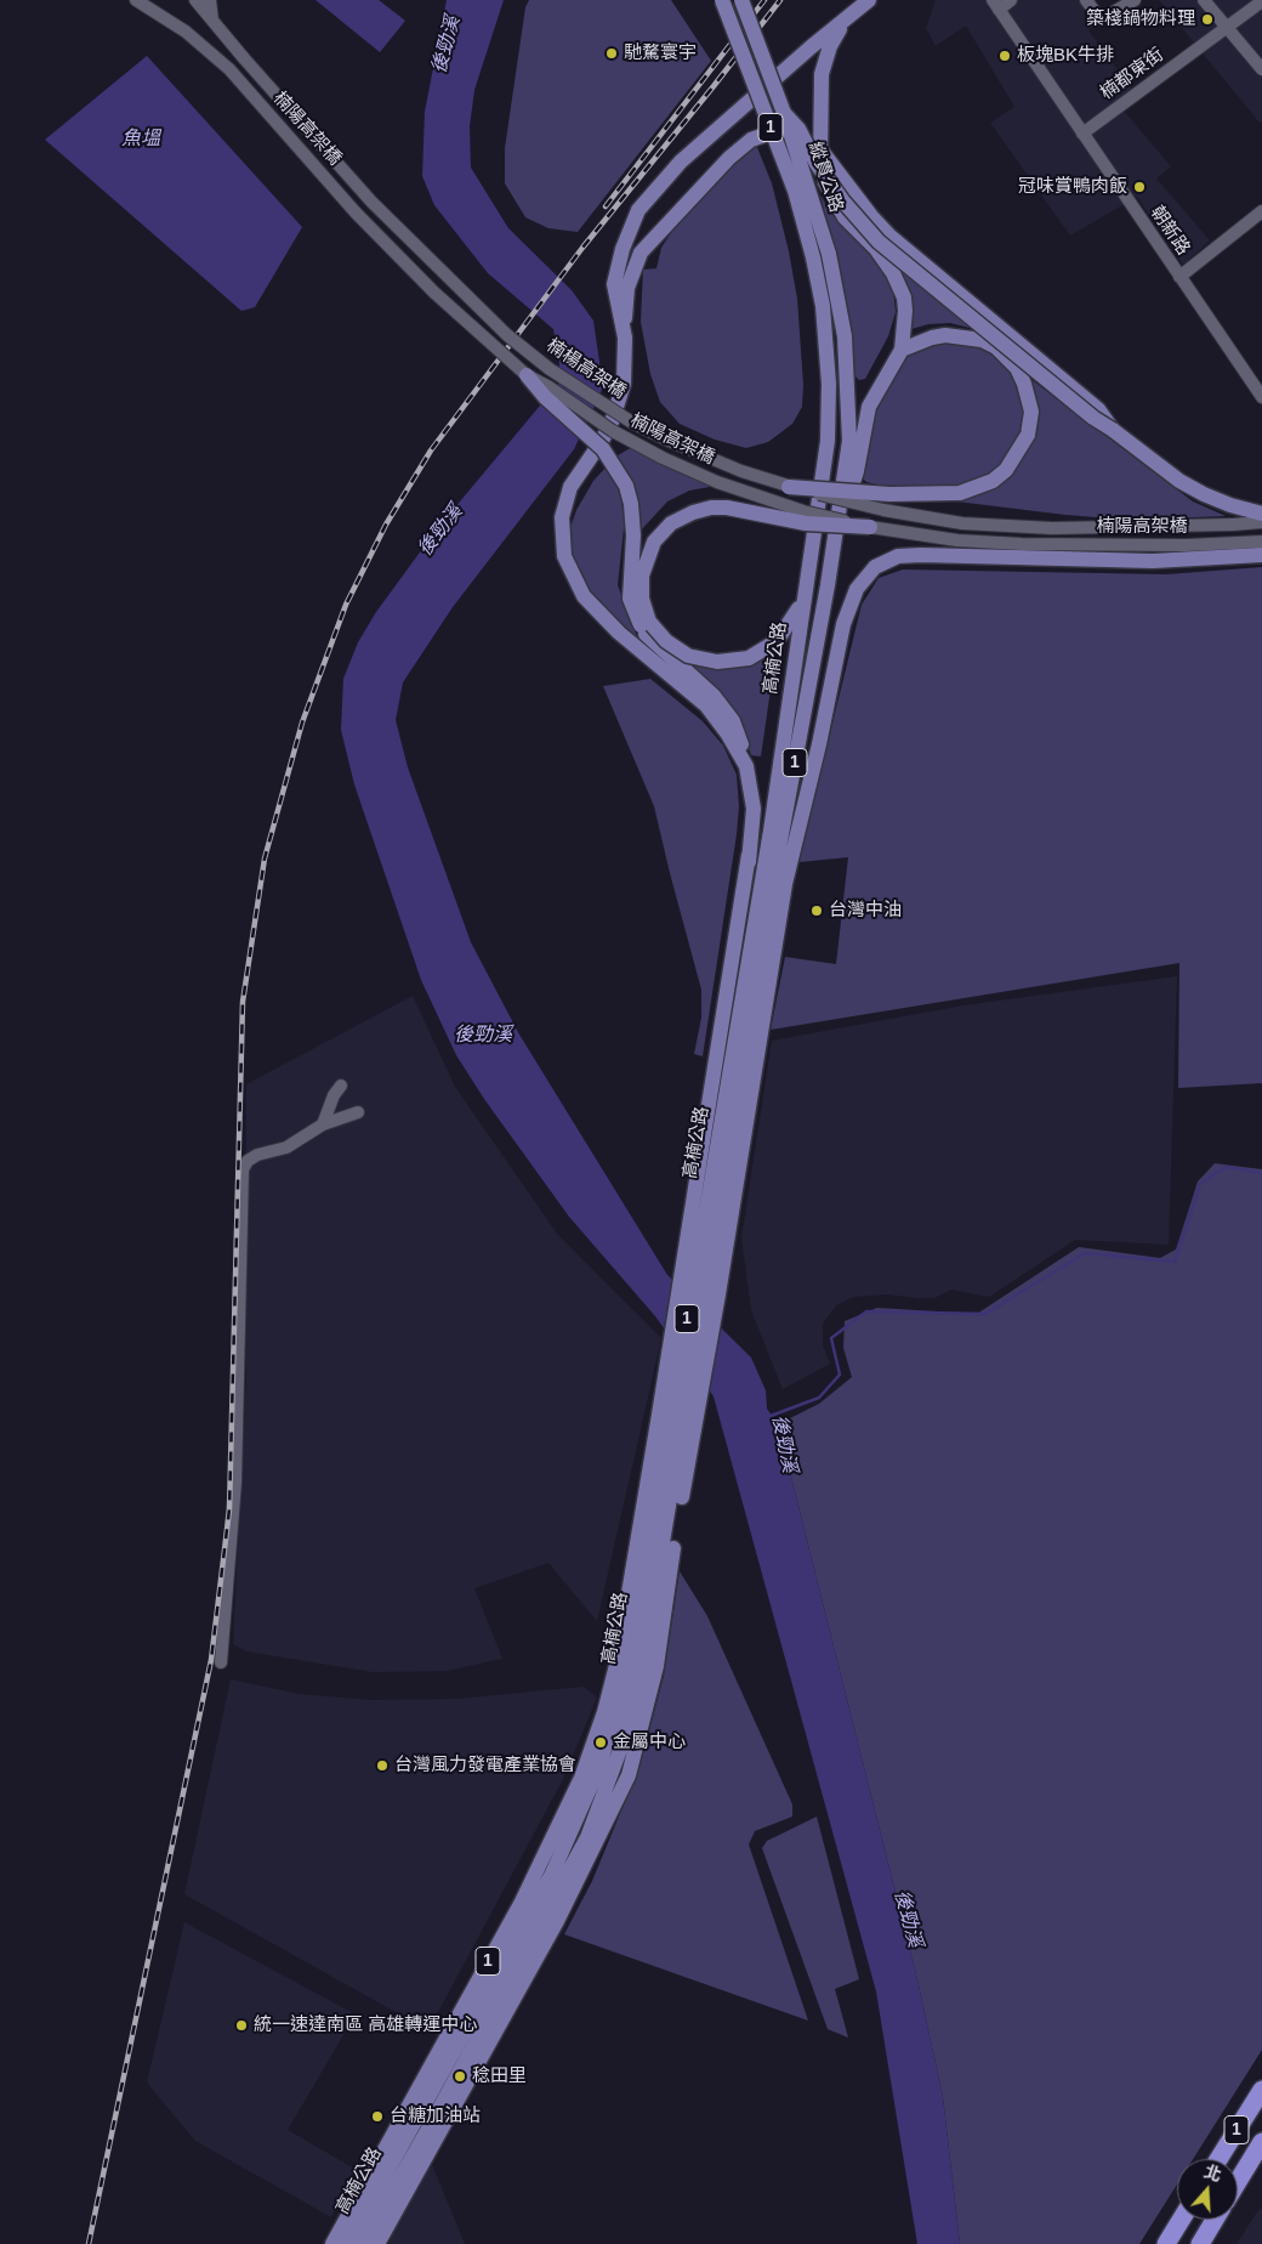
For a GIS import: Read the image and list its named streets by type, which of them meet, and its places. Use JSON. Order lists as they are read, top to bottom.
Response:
{
  "streets": {
    "highway": ["1"],
    "main road": ["縱貫公路", "高楠公路"],
    "street": [
      "楠都東街",
      "楠陽高架橋",
      "朝新路",
      "楠楊高架橋"
    ]
  },
  "crossings": [
    ["楠都東街", "朝新路"],
    ["1", "縱貫公路"],
    ["縱貫公路", "高楠公路"]
  ],
  "water": ["後勁溪", "魚塭"],
  "places": [
    "築棧鍋物料理",
    "馳騖寰宇",
    "板塊BK牛排",
    "冠味賞鴨肉飯",
    "台灣中油",
    "金屬中心",
    "台灣風力發電產業協會",
    "統一速達南區 高雄轉運中心",
    "稔田里",
    "台糖加油站"
  ],
  "north": "top"
}
